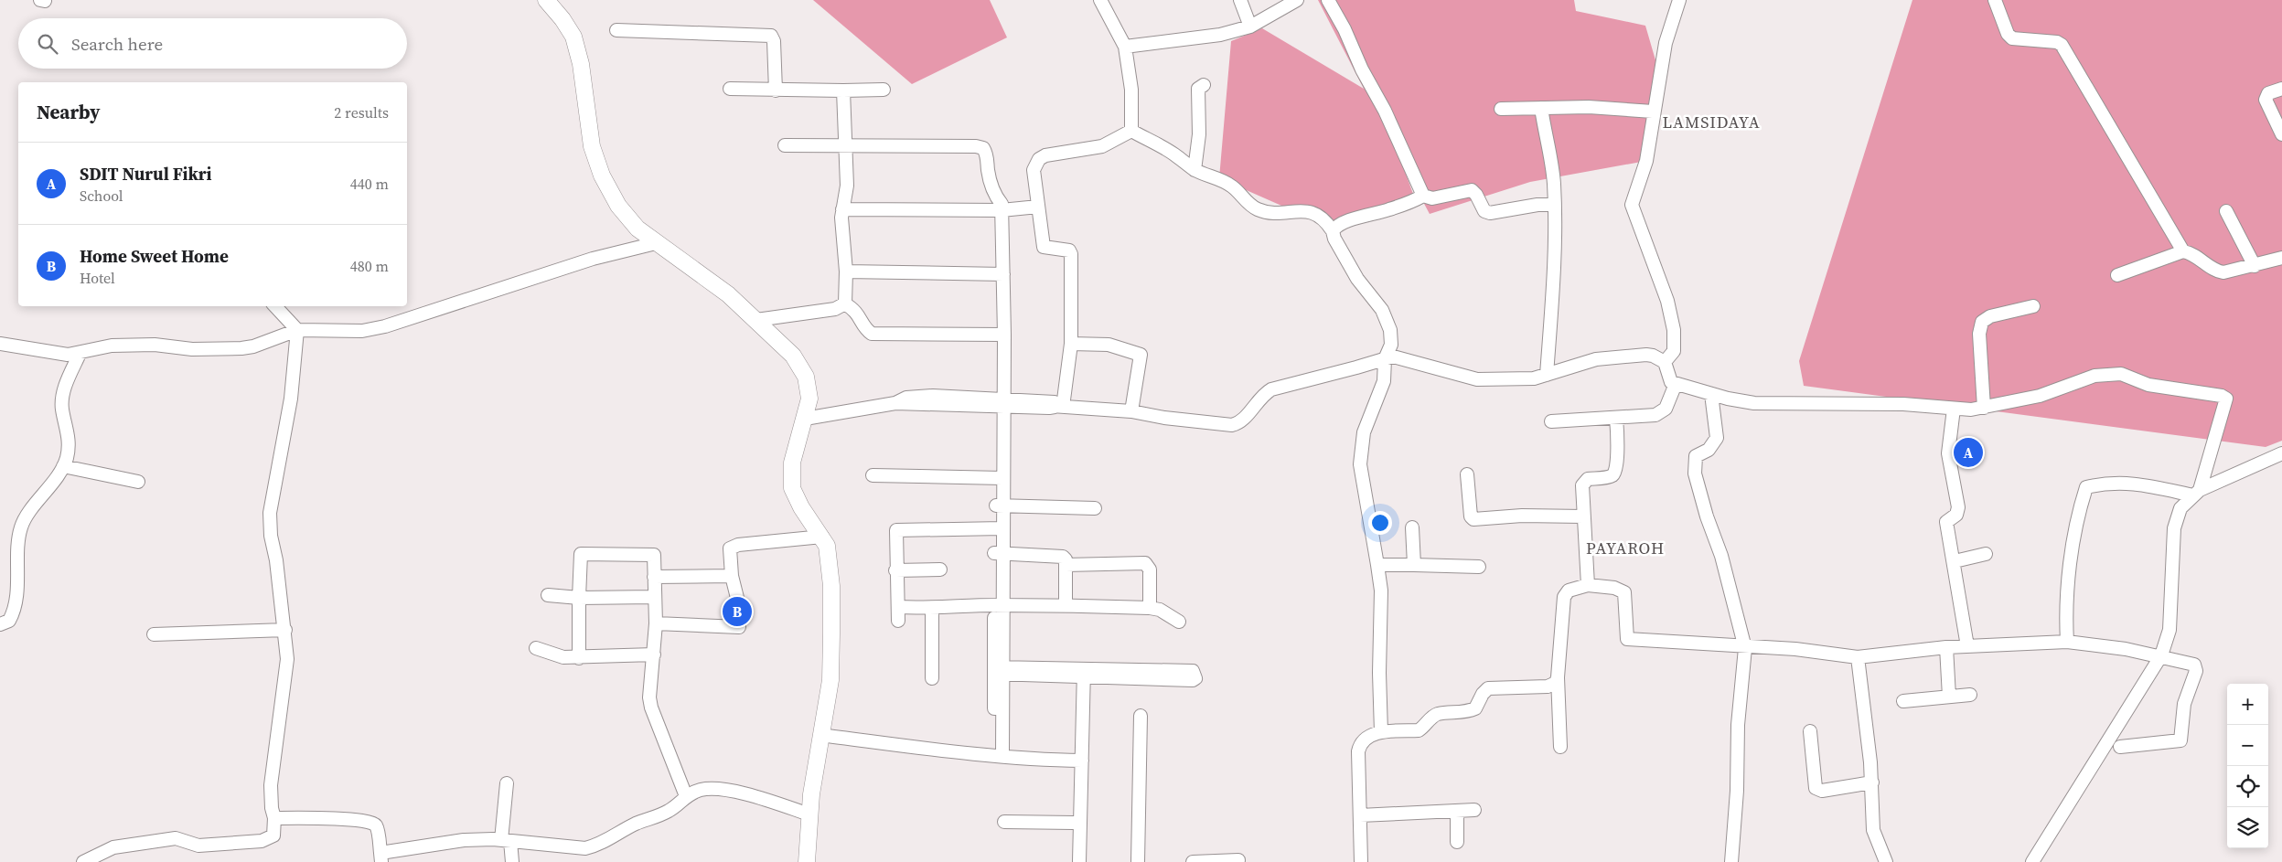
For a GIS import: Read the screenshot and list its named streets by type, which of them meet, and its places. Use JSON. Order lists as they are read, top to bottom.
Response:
{
  "districts": ["LAMSIDAYA", "PAYAROH"],
  "page": {
    "search": "Search here",
    "heading": ["Nearby", "2 results"],
    "list": [
      {
        "mark": "A",
        "name": "SDIT Nurul Fikri",
        "note": "School",
        "value": "440 m"
      },
      {
        "mark": "B",
        "name": "Home Sweet Home",
        "note": "Hotel",
        "value": "480 m"
      }
    ],
    "pins": ["A", "B"],
    "map_buttons": ["+", "−"]
  }
}
